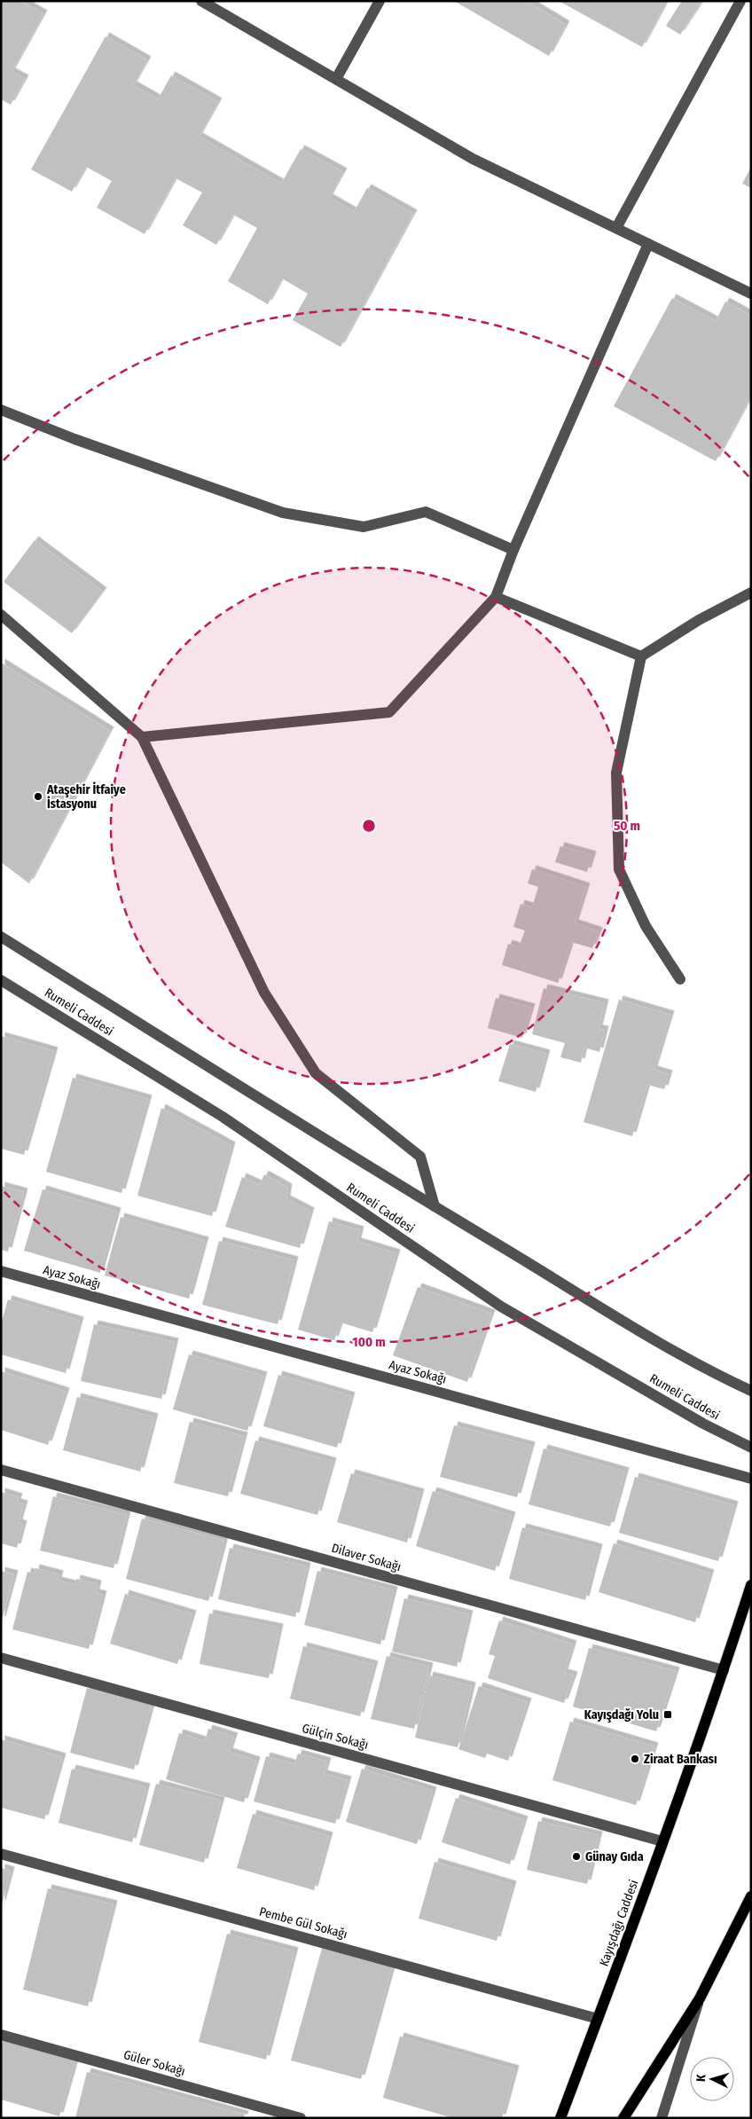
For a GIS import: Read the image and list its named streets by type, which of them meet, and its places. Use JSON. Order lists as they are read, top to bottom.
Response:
{
  "streets": {
    "main road": ["Kayışdağı Caddesi"],
    "street": [
      "Rumeli Caddesi",
      "Ayaz Sokağı",
      "Dilaver Sokağı",
      "Gülçin Sokağı",
      "Pembe Gül Sokağı",
      "Güler Sokağı"
    ]
  },
  "crossings": [
    ["Dilaver Sokağı", "Kayışdağı Caddesi"],
    ["Gülçin Sokağı", "Kayışdağı Caddesi"],
    ["Pembe Gül Sokağı", "Kayışdağı Caddesi"]
  ],
  "places": {
    "other": ["Ataşehir İtfaiye İstasyonu", "Ziraat Bankası", "Günay Gıda"],
    "transit": ["Kayışdağı Yolu"]
  },
  "north": "left",
  "rings": ["50 m", "100 m"]
}
